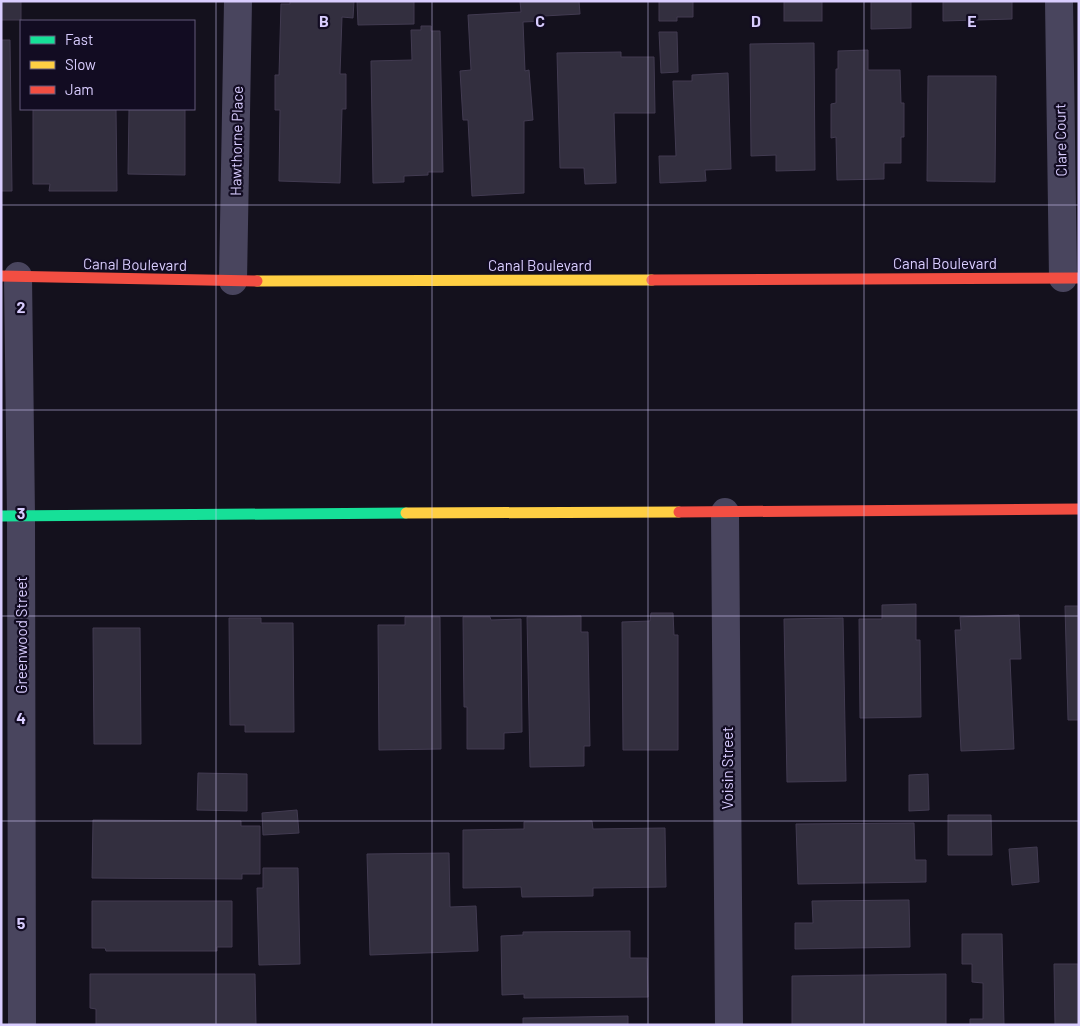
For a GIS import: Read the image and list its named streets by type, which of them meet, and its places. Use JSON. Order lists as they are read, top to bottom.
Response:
{
  "streets": {
    "main road": ["Canal Boulevard"],
    "street": [
      "Clare Court",
      "Hawthorne Place",
      "Greenwood Street",
      "Voisin Street"
    ]
  },
  "crossings": [
    ["Clare Court", "Canal Boulevard"],
    ["Hawthorne Place", "Canal Boulevard"],
    ["Canal Boulevard", "Greenwood Street"]
  ],
  "legend": ["Fast", "Slow", "Jam"],
  "grid": {
    "columns": [
      "B",
      "C",
      "D",
      "E"
    ],
    "rows": [
      "2",
      "3",
      "4",
      "5"
    ]
  }
}
